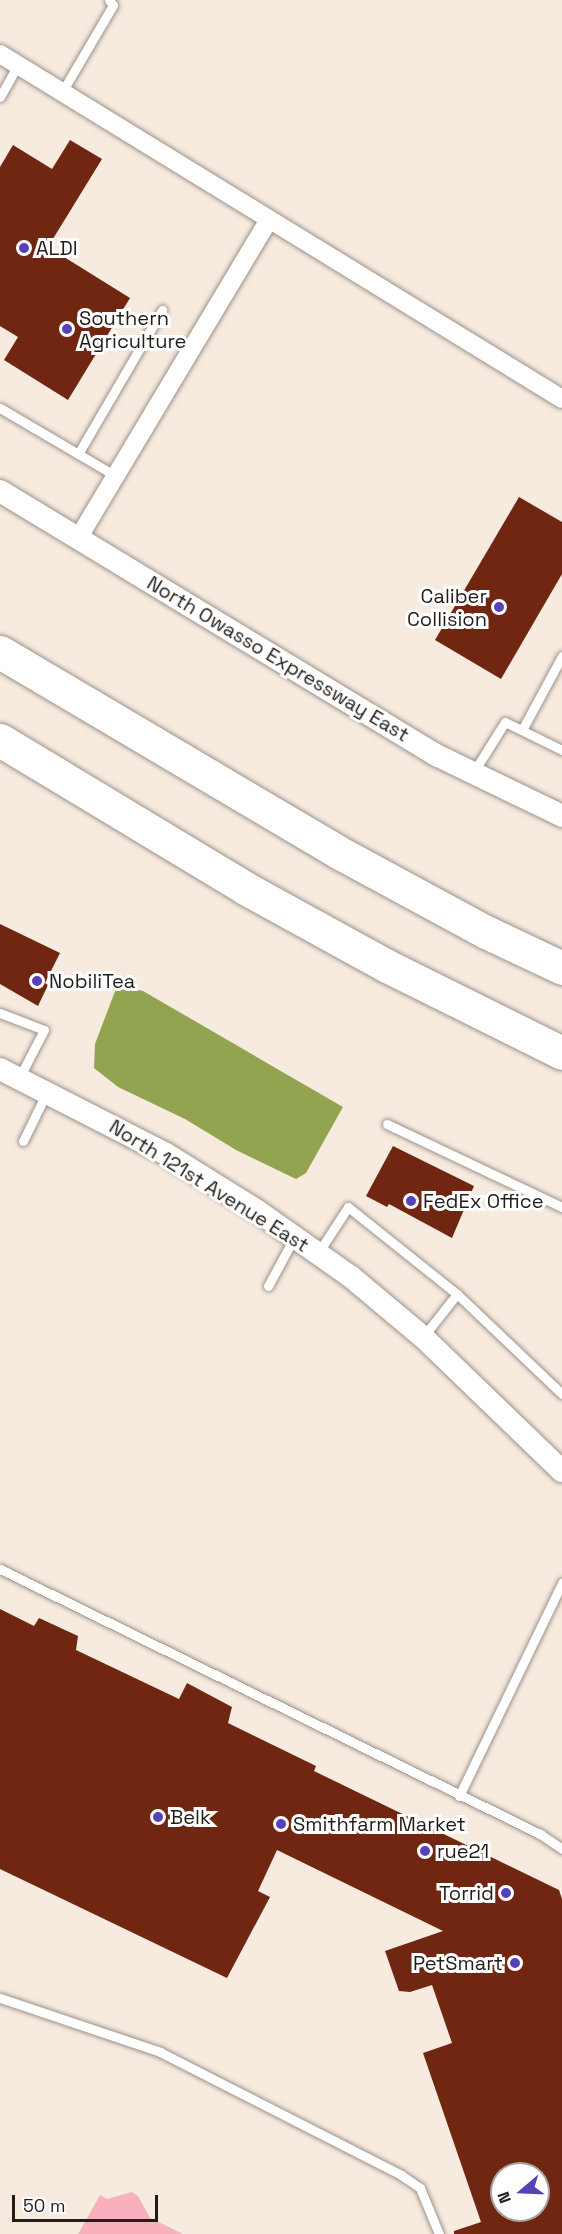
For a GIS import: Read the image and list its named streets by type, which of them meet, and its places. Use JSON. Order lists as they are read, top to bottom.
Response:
{
  "streets": {
    "street": ["North Owasso Expressway East", "North 121st Avenue East"]
  },
  "places": [
    "ALDI",
    "Southern Agriculture",
    "Caliber Collision",
    "NobiliTea",
    "FedEx Office",
    "Belk",
    "Smithfarm Market",
    "rue21",
    "Torrid",
    "PetSmart"
  ],
  "scale_bar": "50 m",
  "north": "left"
}
